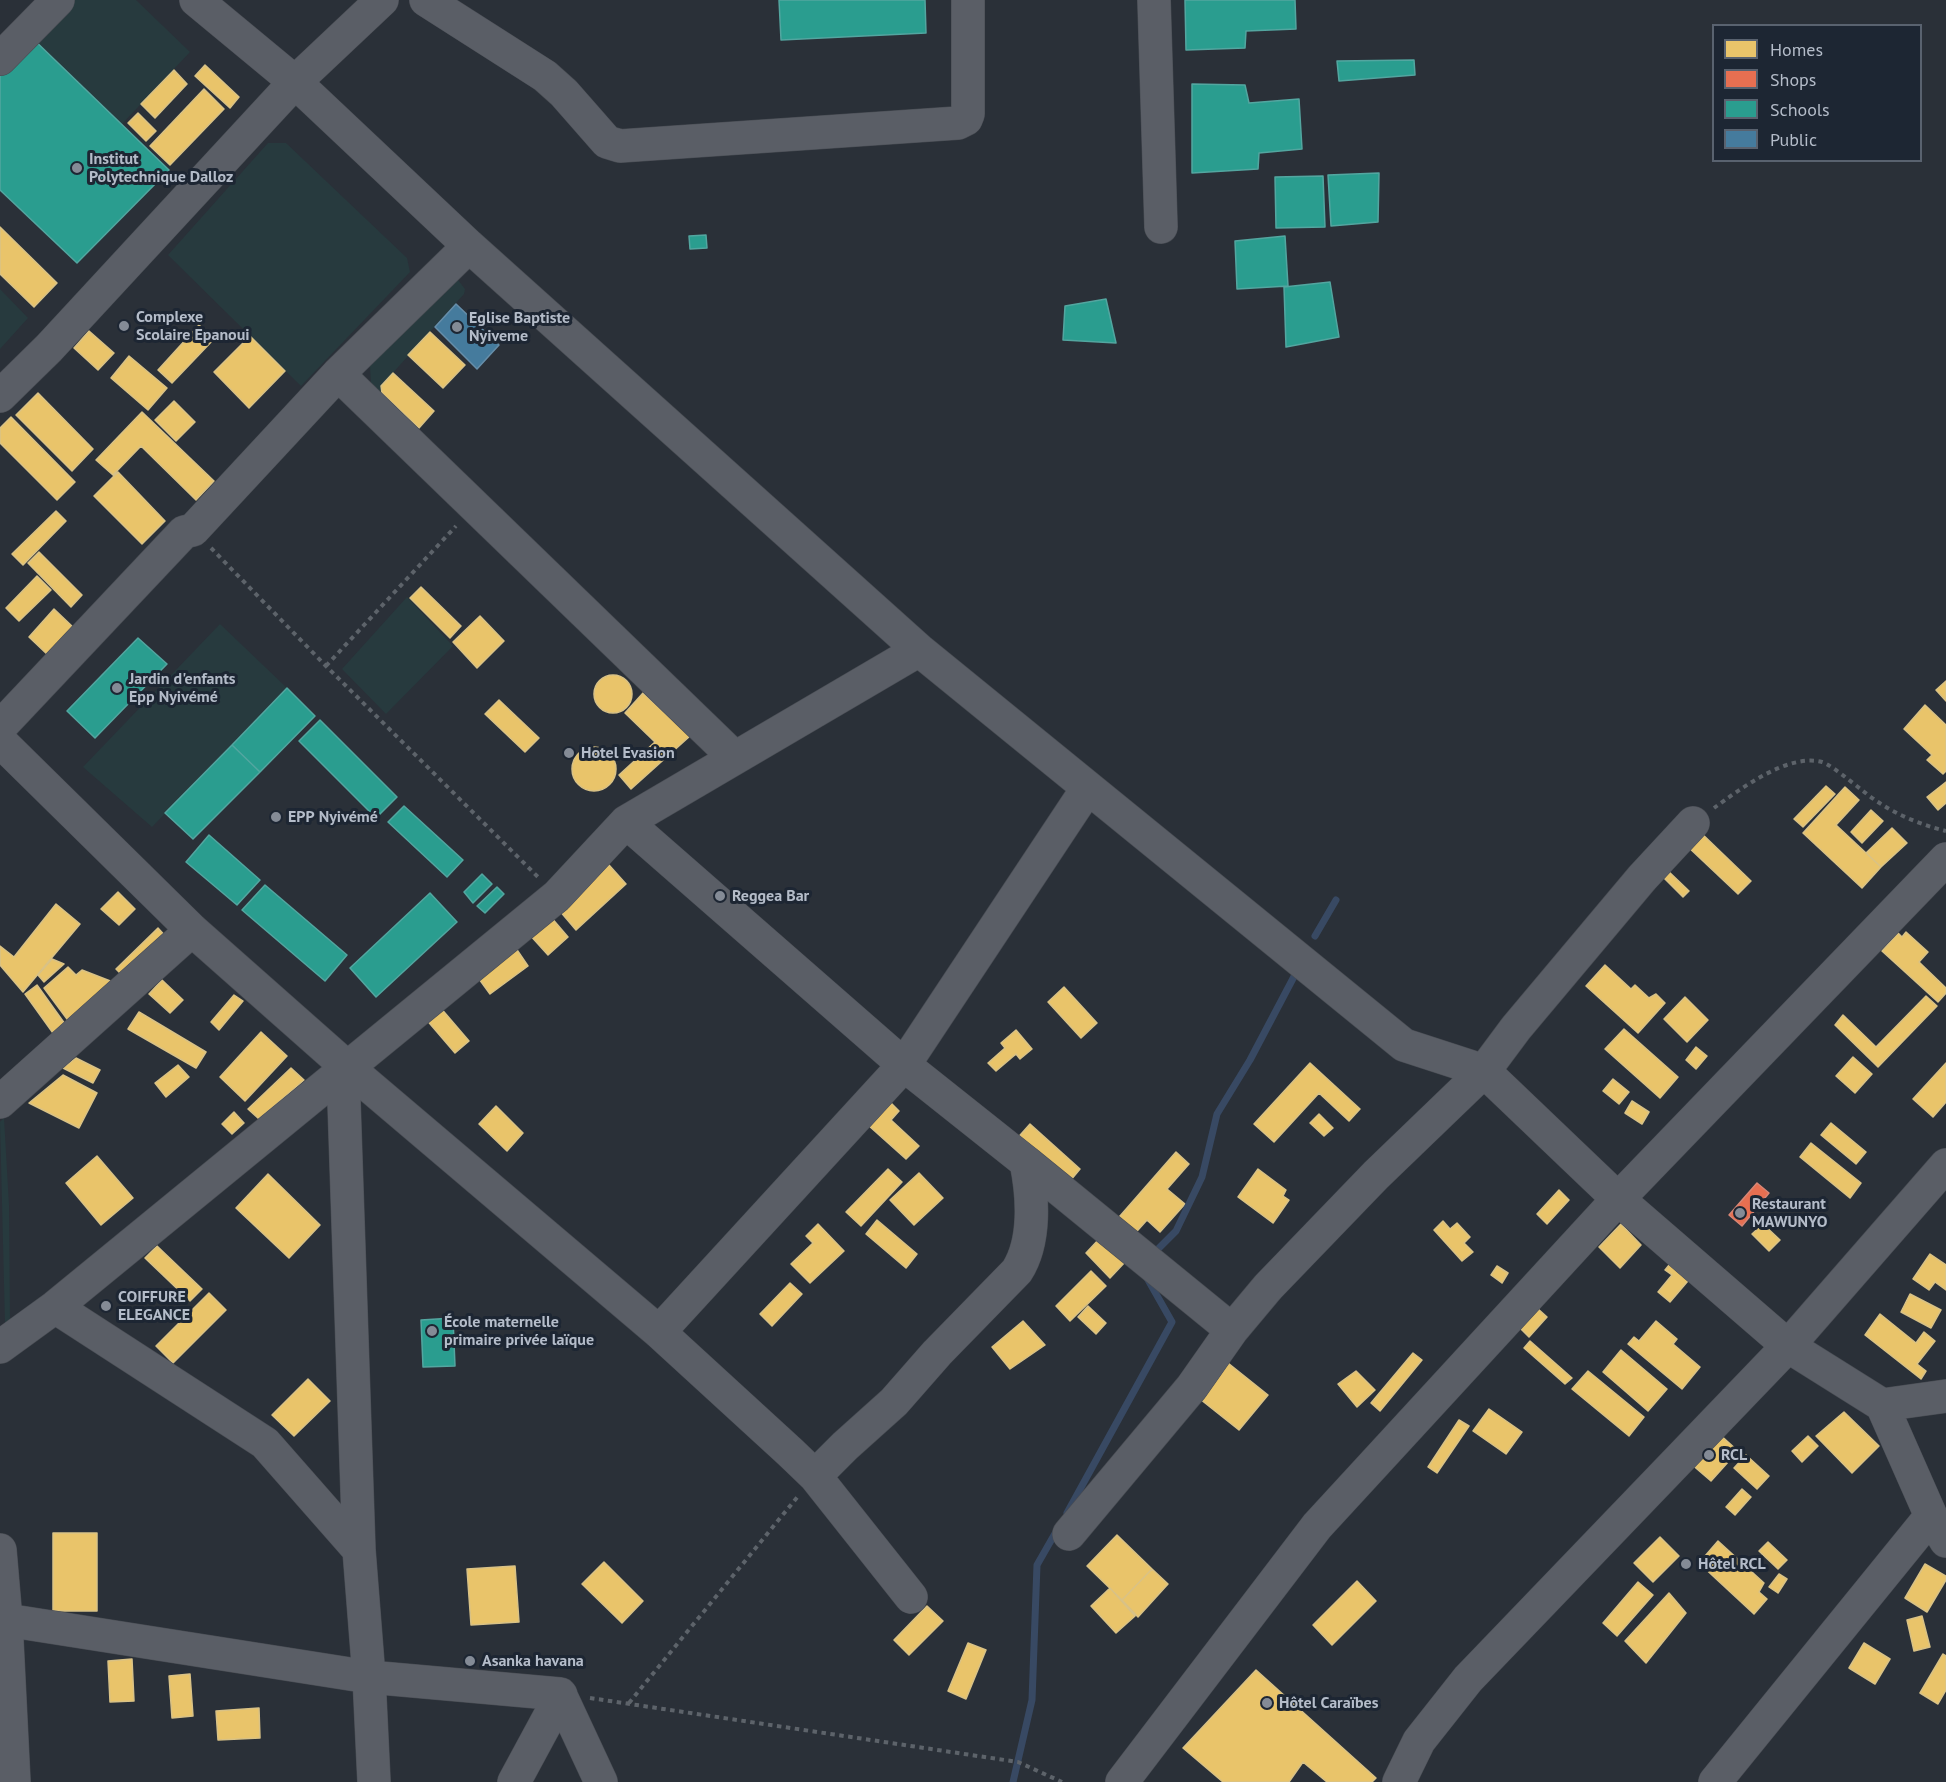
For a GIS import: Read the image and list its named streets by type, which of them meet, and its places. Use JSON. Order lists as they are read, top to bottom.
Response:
{
  "places": [
    "Institut Polytechnique Dalloz",
    "Complexe Scolaire Epanoui",
    "Eglise Baptiste Nyiveme",
    "Jardin d'enfants Epp Nyivémé",
    "Hotel Evasion",
    "EPP Nyivémé",
    "Reggea Bar",
    "Restaurant MAWUNYO",
    "COIFFURE ELEGANCE",
    "École maternelle primaire privée laïque",
    "RCL",
    "Hôtel RCL",
    "Asanka havana",
    "Hôtel Caraïbes"
  ],
  "legend": [
    "Homes",
    "Shops",
    "Schools",
    "Public"
  ]
}
